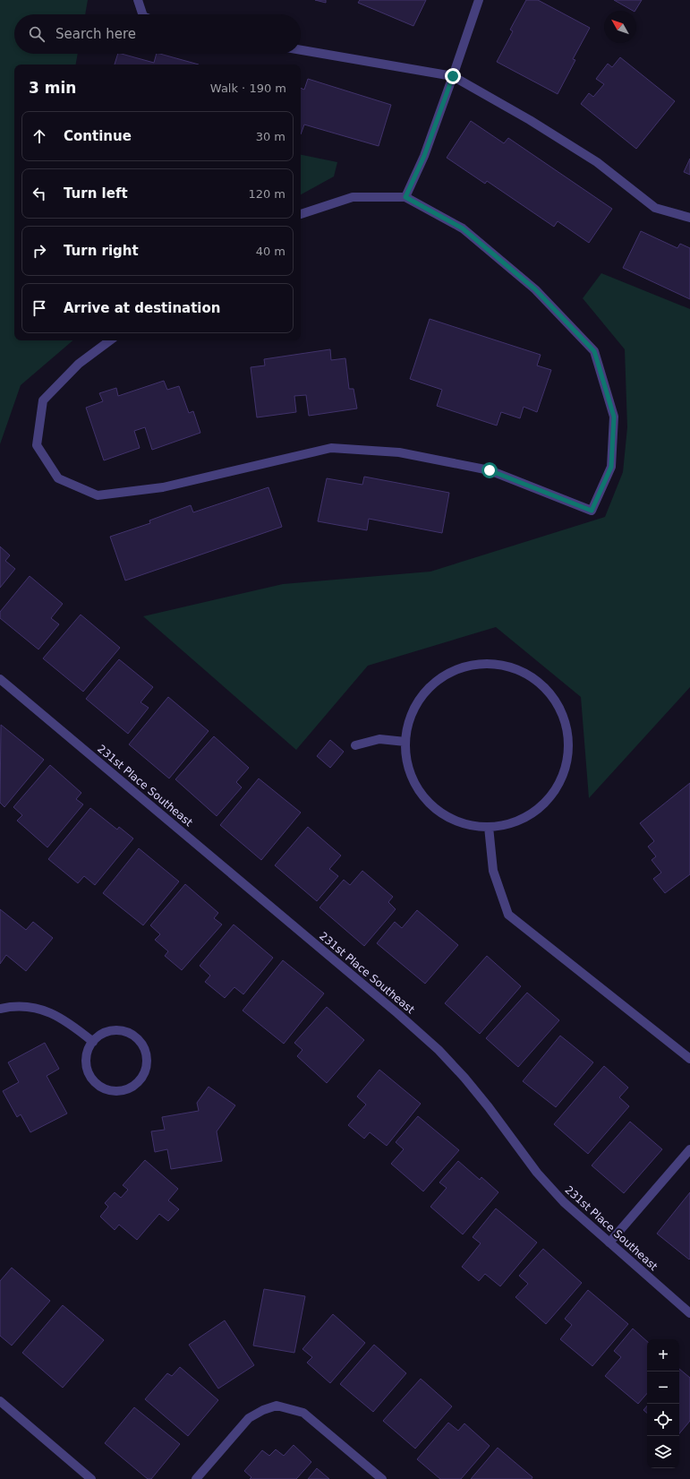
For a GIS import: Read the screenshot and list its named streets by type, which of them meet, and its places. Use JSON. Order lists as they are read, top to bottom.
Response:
{
  "streets": {
    "street": ["231st Place Southeast"]
  },
  "north": "top left",
  "page": {
    "search": "Search here",
    "heading": ["3 min", "Walk · 190 m"],
    "list": [
      ["Continue", "30 m"],
      ["Turn left", "120 m"],
      ["Turn right", "40 m"],
      "Arrive at destination"
    ],
    "map_buttons": ["+", "−"]
  }
}
